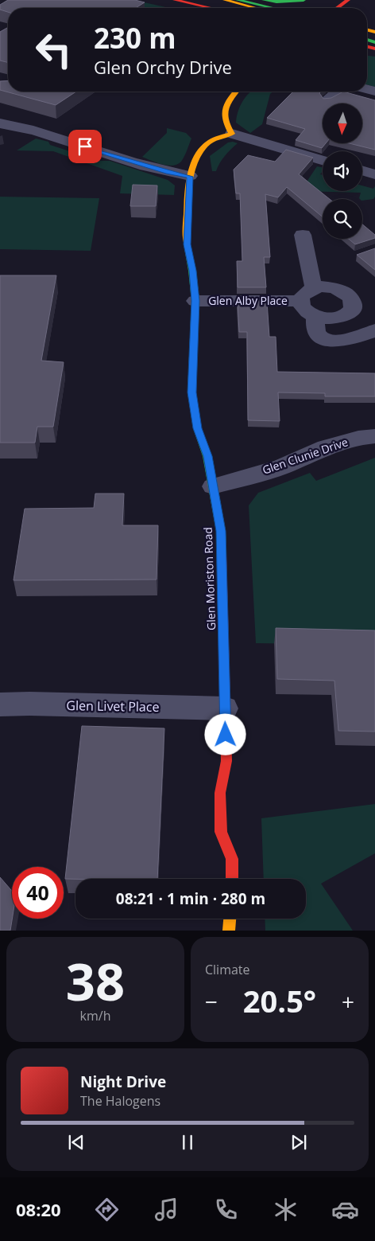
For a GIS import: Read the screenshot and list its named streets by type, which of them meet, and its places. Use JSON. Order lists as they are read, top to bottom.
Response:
{
  "streets": {
    "street": [
      "Glen Alby Place",
      "Glen Clunie Drive",
      "Glen Moriston Road",
      "Glen Livet Place"
    ]
  },
  "crossings": [
    ["Glen Alby Place", "Glen Moriston Road"],
    ["Glen Clunie Drive", "Glen Moriston Road"],
    ["Glen Moriston Road", "Glen Livet Place"]
  ],
  "north": "bottom",
  "page": {
    "turn": ["230 m", "Glen Orchy Drive"],
    "limit": "40",
    "trip": "08:21 · 1 min · 280 m",
    "tile": [
      ["38", "km/h"],
      "Climate"
    ],
    "heat": ["−", "20.5°", "+"],
    "song": ["Night Drive", "The Halogens"],
    "tabs": "08:20"
  }
}
